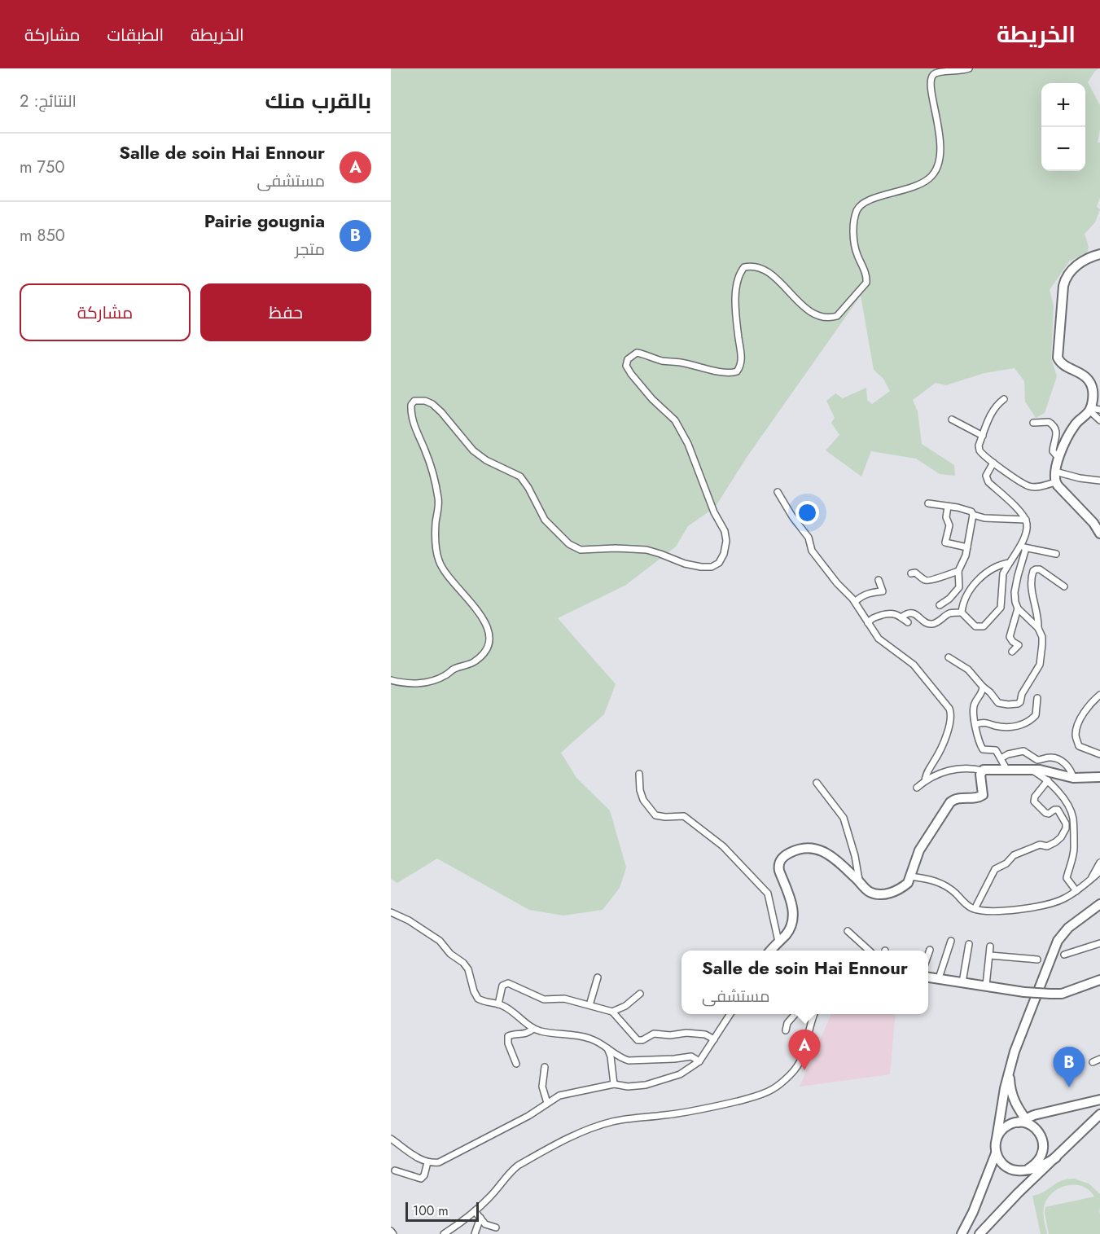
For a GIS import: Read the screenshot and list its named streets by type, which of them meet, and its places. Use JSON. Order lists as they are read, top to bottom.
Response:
{
  "scale_bar": "100 m",
  "page": {
    "header": "الخريطة",
    "nav": ["الخريطة", "الطبقات", "مشاركة"],
    "heading": ["بالقرب منك", "النتائج: 2"],
    "map_buttons": ["+", "−"],
    "list": [
      {
        "mark": "A",
        "name": "Salle de soin Hai Ennour",
        "note": "مستشفى",
        "value": "750 m"
      },
      {
        "mark": "B",
        "name": "Pairie gougnia",
        "note": "متجر",
        "value": "850 m"
      }
    ],
    "buttons": ["حفظ", "مشاركة"],
    "popup": ["Salle de soin Hai Ennour", "مستشفى"],
    "pins": ["A", "B"],
    "scale": "100 m"
  }
}
